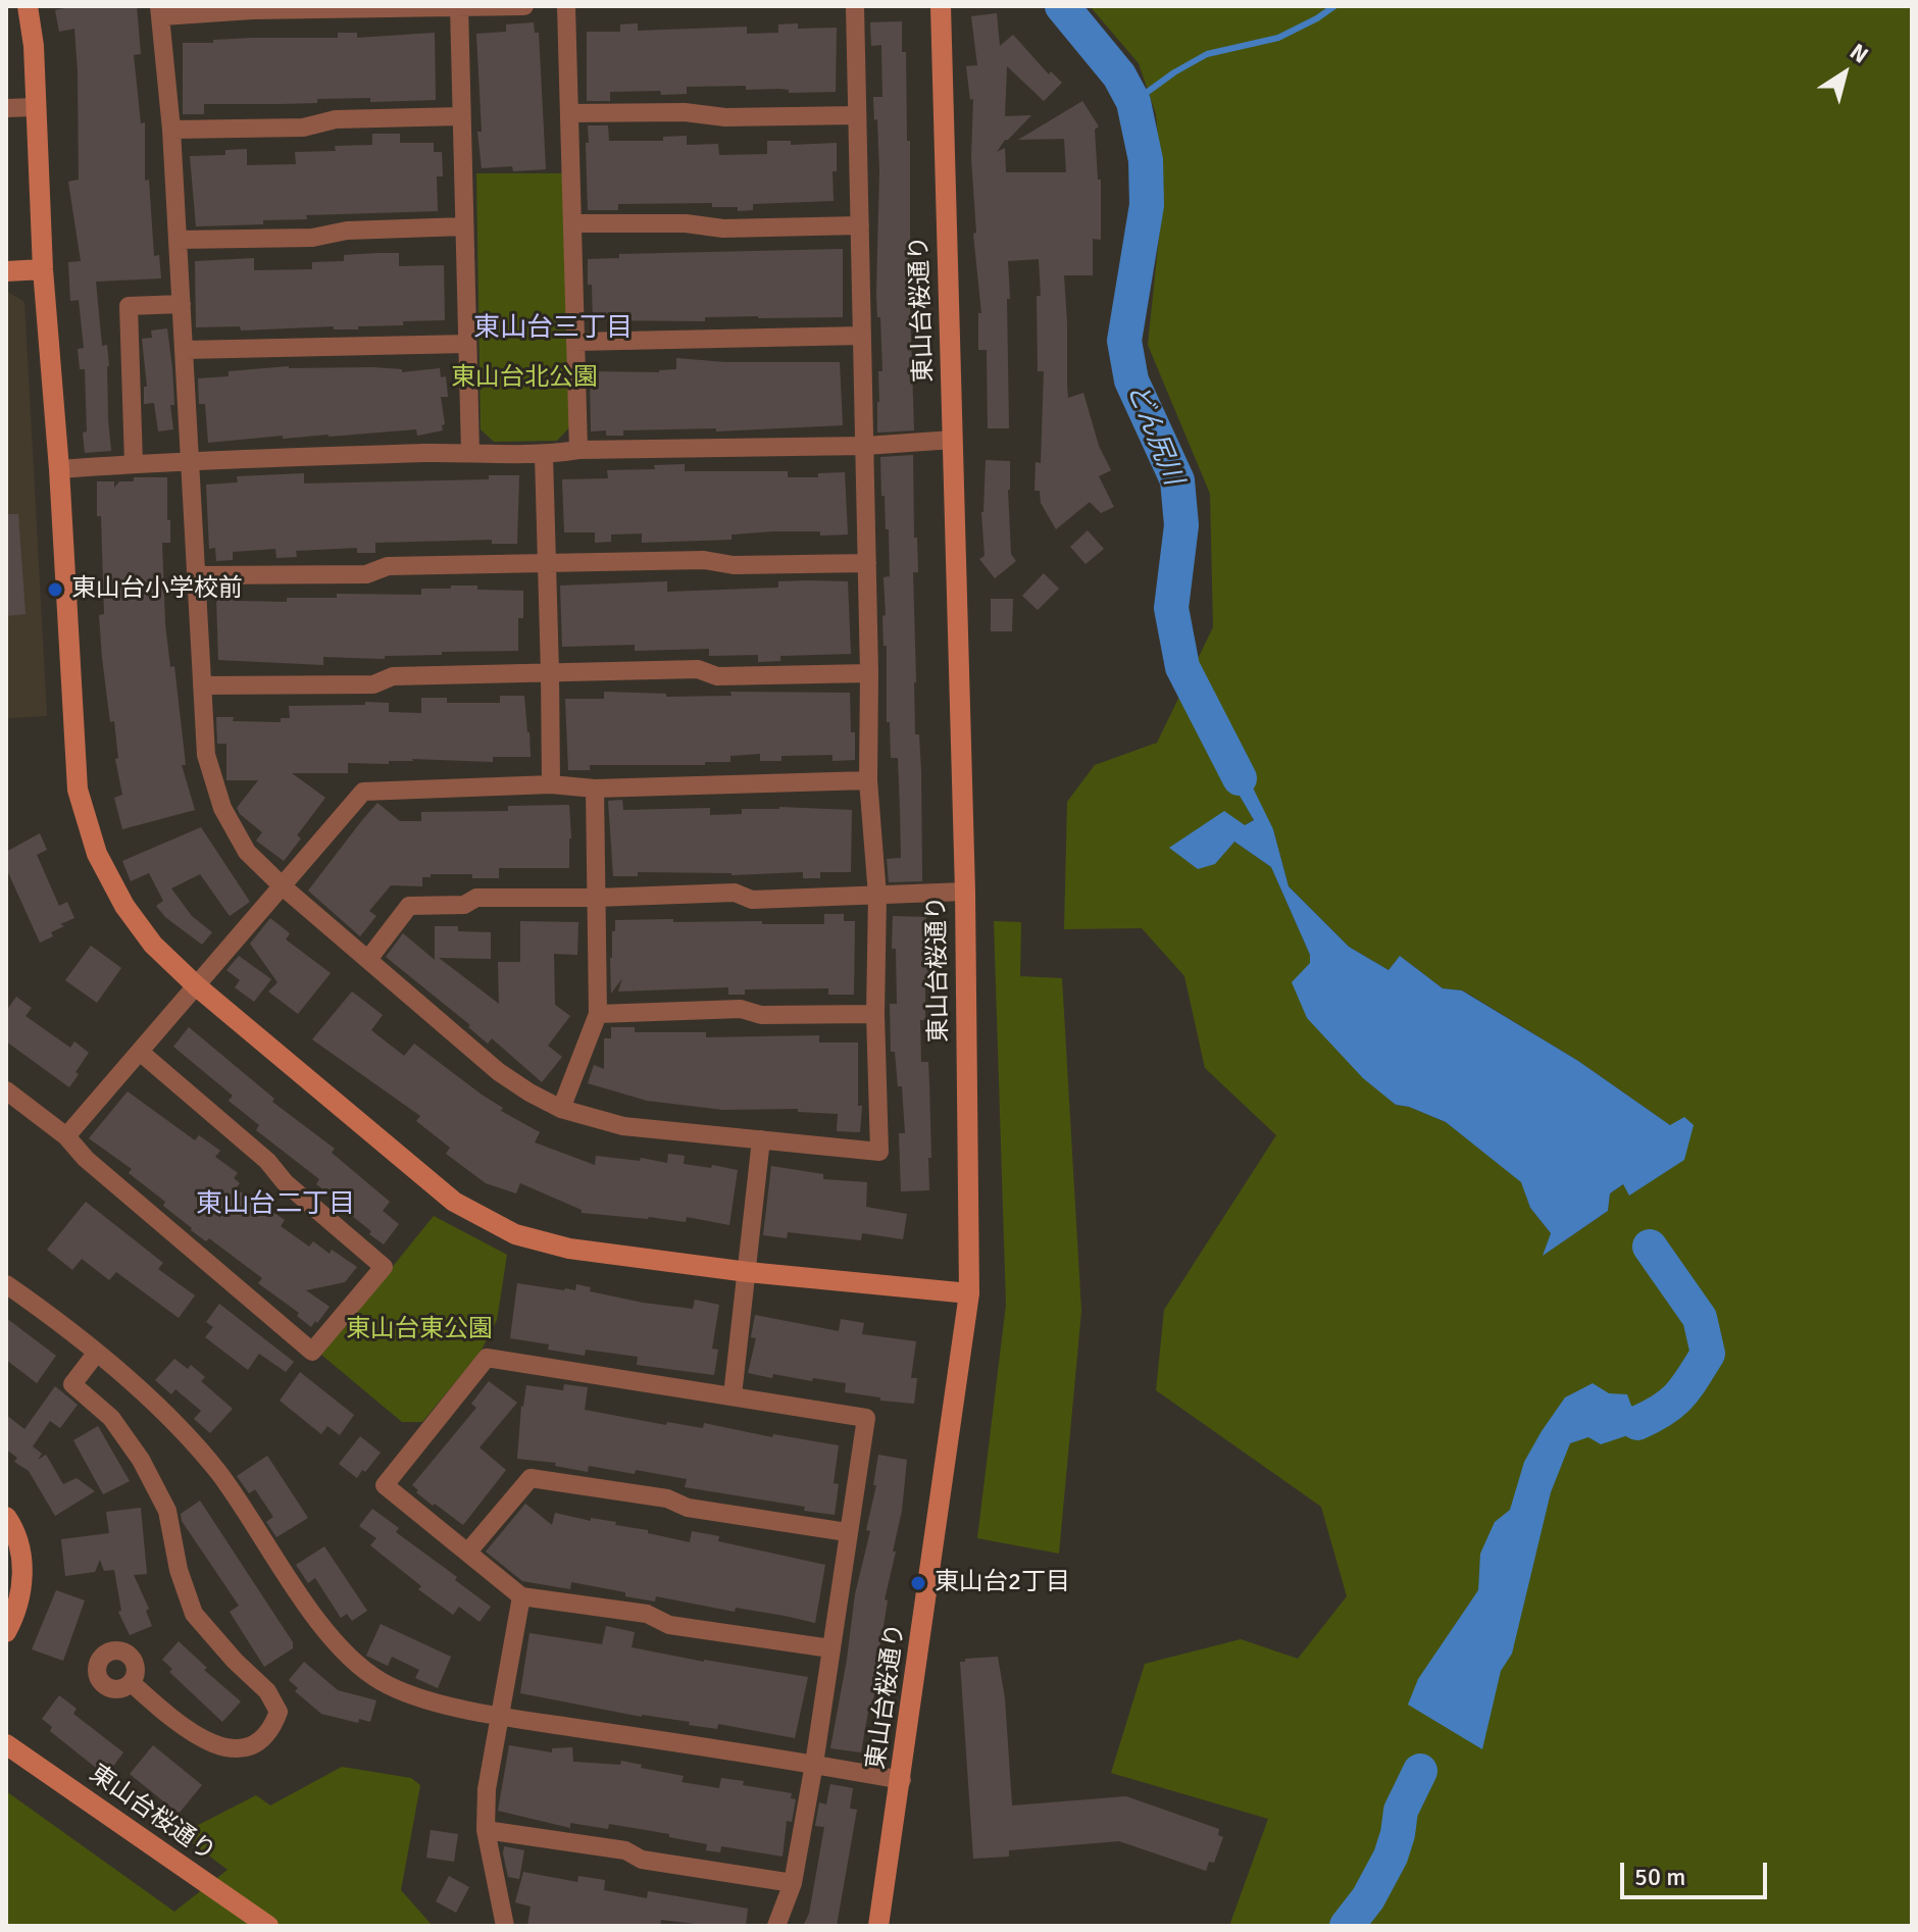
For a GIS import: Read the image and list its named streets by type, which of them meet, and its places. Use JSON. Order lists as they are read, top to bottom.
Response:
{
  "streets": {
    "street": ["東山台桜通り"]
  },
  "districts": ["東山台三丁目", "東山台二丁目"],
  "water": ["どん尻川"],
  "parks": ["東山台北公園", "東山台東公園"],
  "places": ["東山台小学校前", "東山台2丁目"],
  "scale_bar": "50 m",
  "north": "top right"
}
